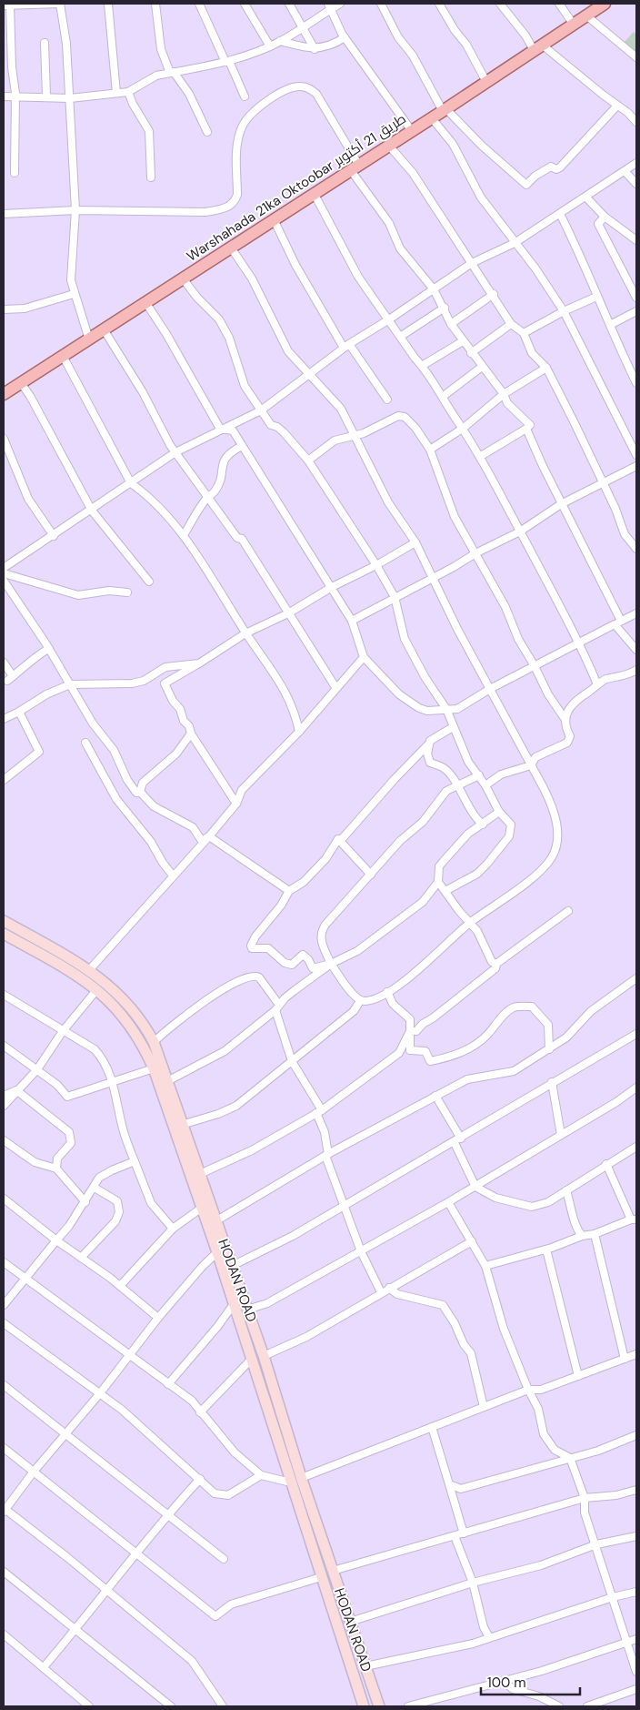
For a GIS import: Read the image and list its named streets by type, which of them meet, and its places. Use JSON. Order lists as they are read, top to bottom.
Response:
{
  "streets": {
    "main road": ["Warshahada 21ka Oktoobar طريق 21 أكتوبر", "HODAN ROAD"]
  },
  "scale_bar": "100 m"
}
